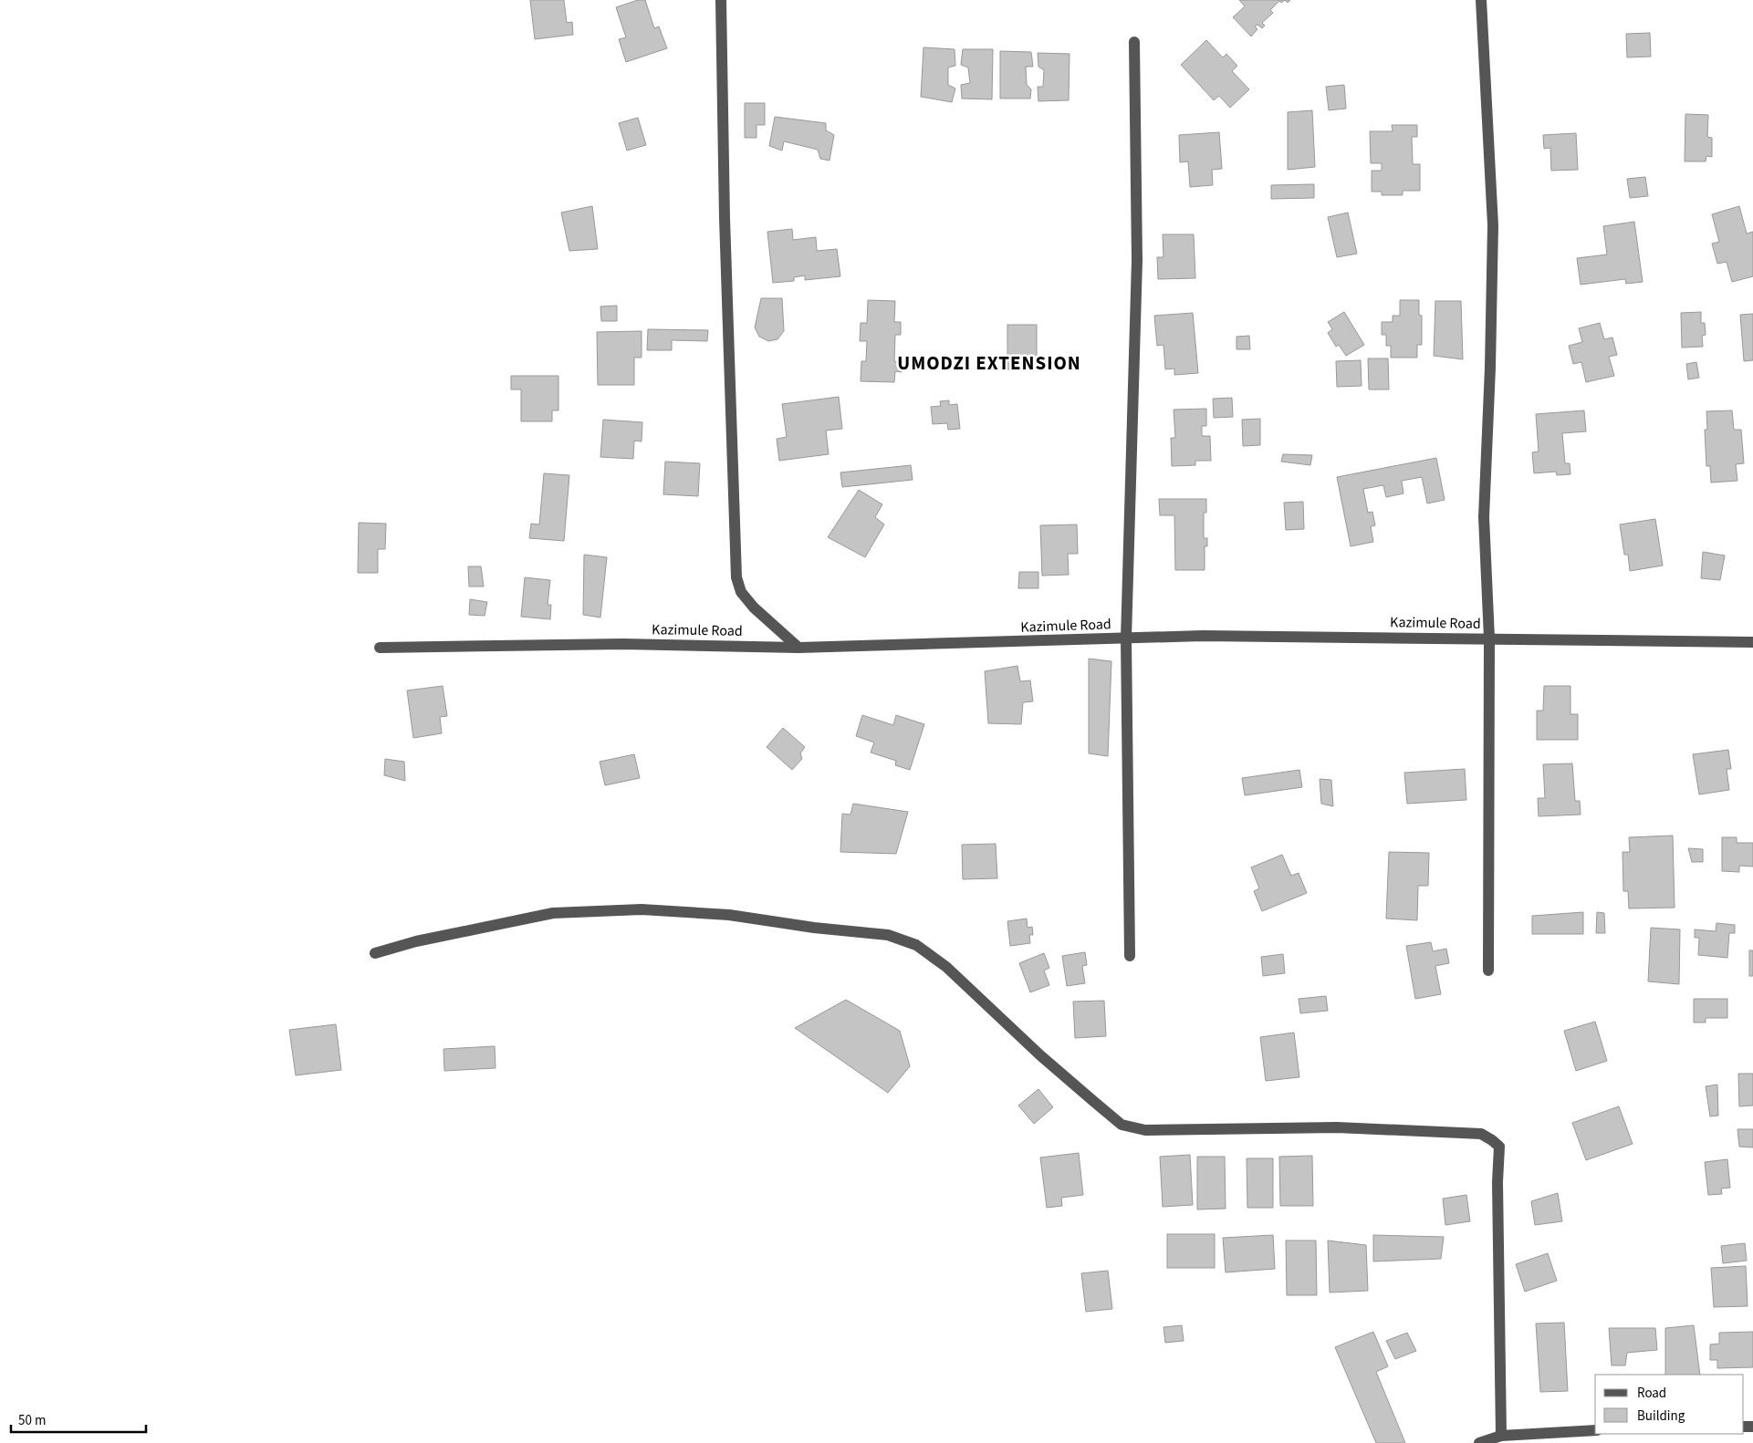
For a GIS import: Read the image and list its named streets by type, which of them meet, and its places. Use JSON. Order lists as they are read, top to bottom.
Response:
{
  "streets": {
    "street": ["Kazimule Road"]
  },
  "districts": ["UMODZI EXTENSION"],
  "legend": ["Road", "Building"],
  "scale_bar": "50 m"
}
